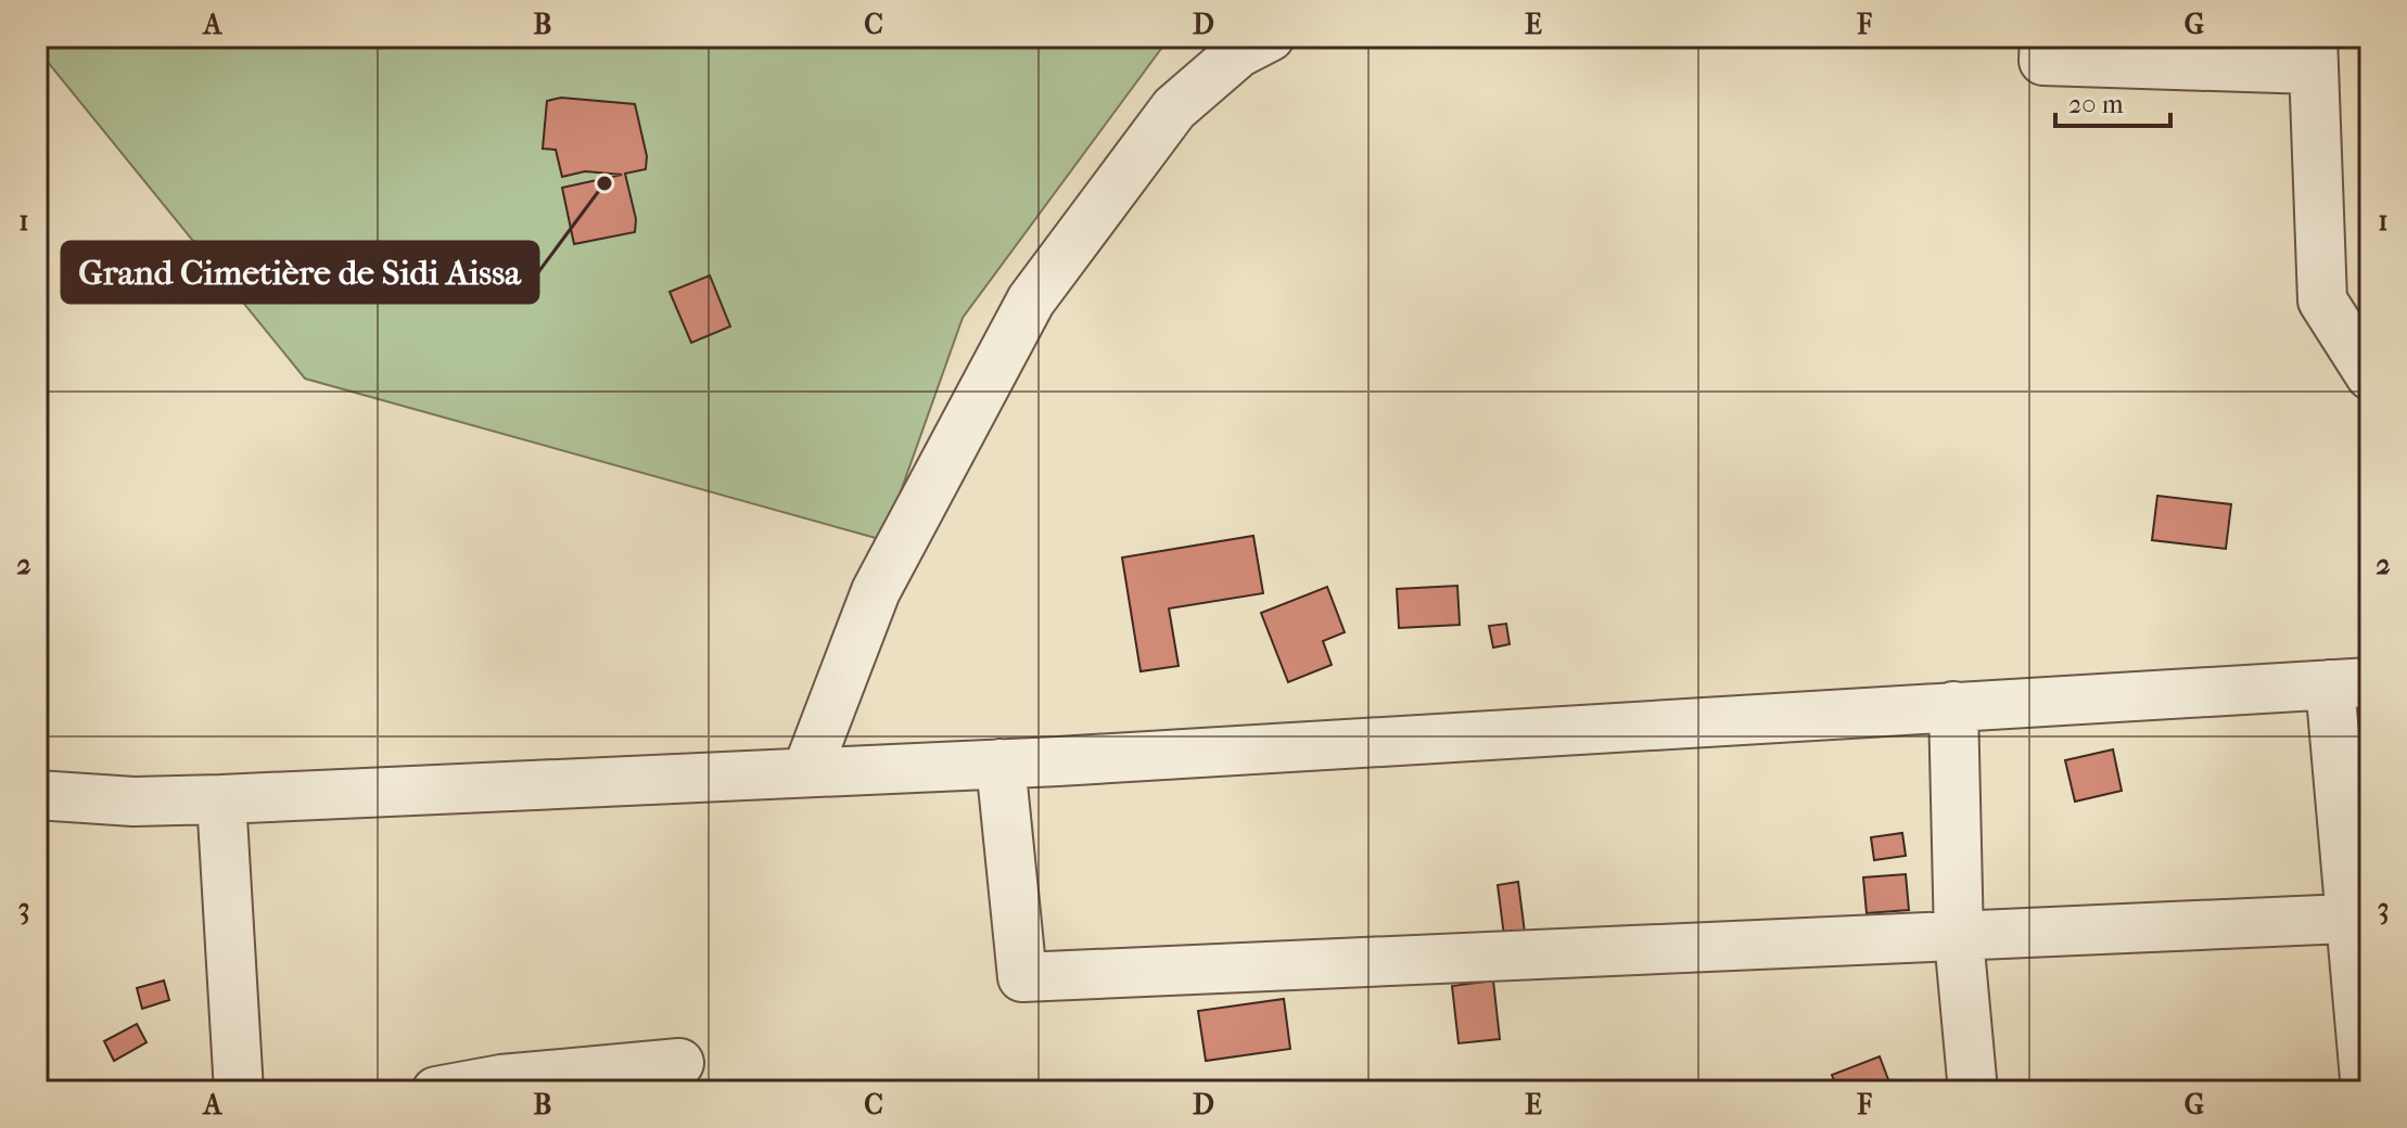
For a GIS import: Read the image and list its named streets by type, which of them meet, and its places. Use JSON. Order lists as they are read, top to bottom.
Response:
{
  "places": ["Grand Cimetière de Sidi Aissa"],
  "scale_bar": "20 m",
  "grid": {
    "columns": [
      "A",
      "B",
      "C",
      "D",
      "E",
      "F",
      "G"
    ],
    "rows": ["1", "2", "3"]
  }
}
